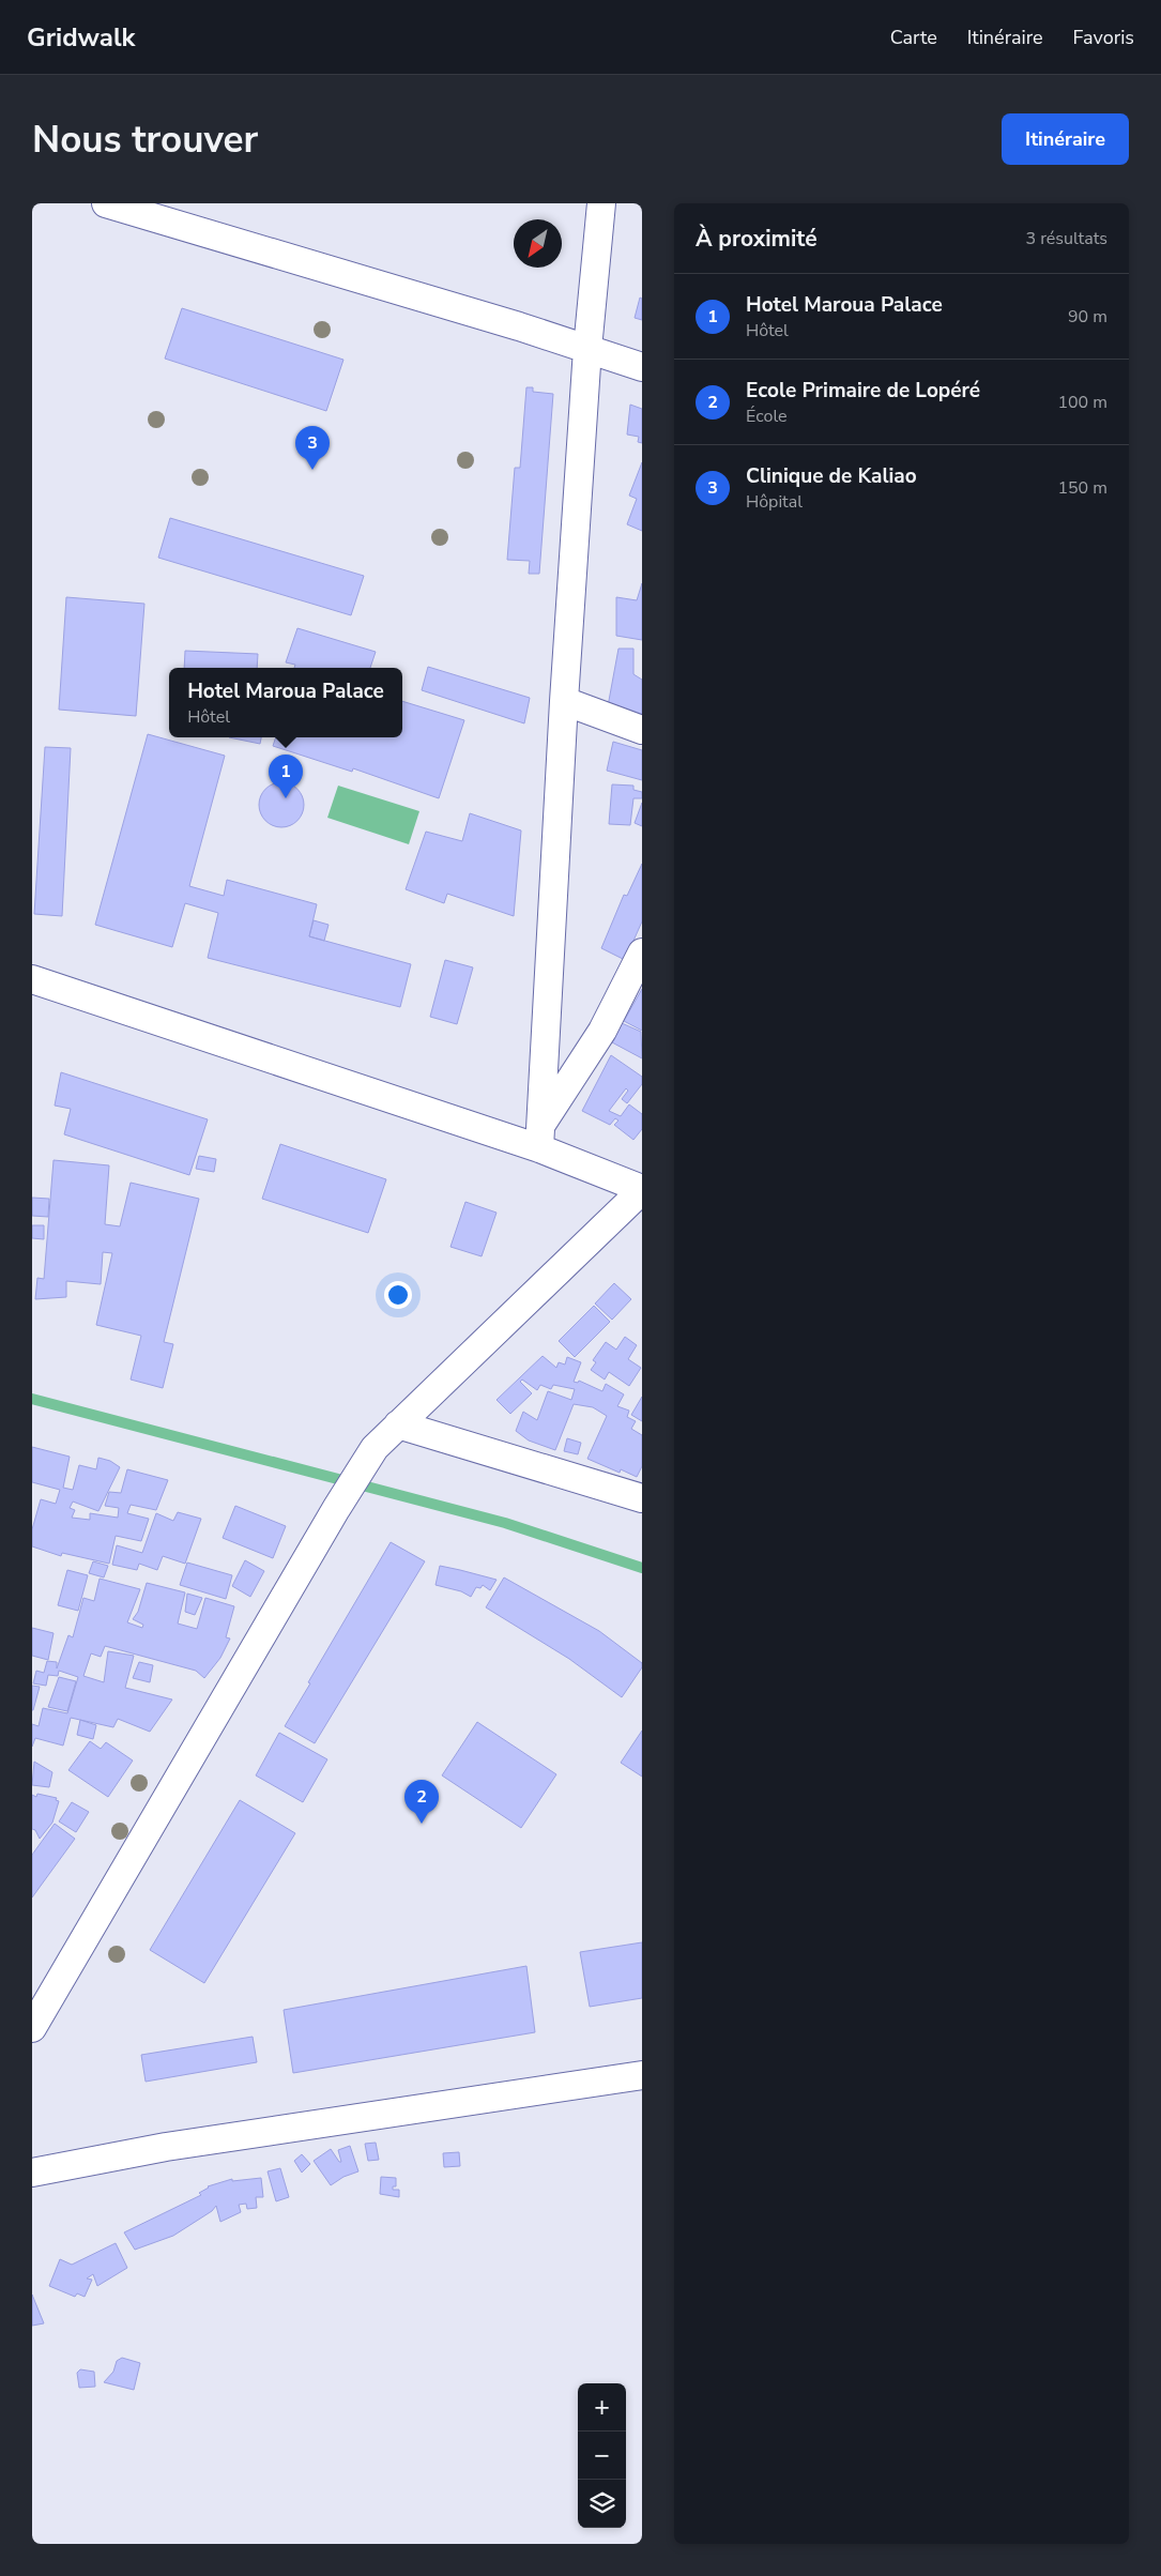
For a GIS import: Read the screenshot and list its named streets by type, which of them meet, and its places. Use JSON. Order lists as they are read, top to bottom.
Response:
{
  "north": "bottom left",
  "page": {
    "header": "Gridwalk",
    "nav": ["Carte", "Itinéraire", "Favoris"],
    "buttons": "Itinéraire",
    "title": "Nous trouver",
    "heading": ["À proximité", "3 résultats"],
    "list": [
      {
        "mark": "1",
        "name": "Hotel Maroua Palace",
        "note": "Hôtel",
        "value": "90 m"
      },
      {
        "mark": "2",
        "name": "Ecole Primaire de Lopéré",
        "note": "École",
        "value": "100 m"
      },
      {
        "mark": "3",
        "name": "Clinique de Kaliao",
        "note": "Hôpital",
        "value": "150 m"
      }
    ],
    "pins": ["3", "1", "2"],
    "popup": ["Hotel Maroua Palace", "Hôtel"],
    "map_buttons": ["+", "−"]
  }
}
